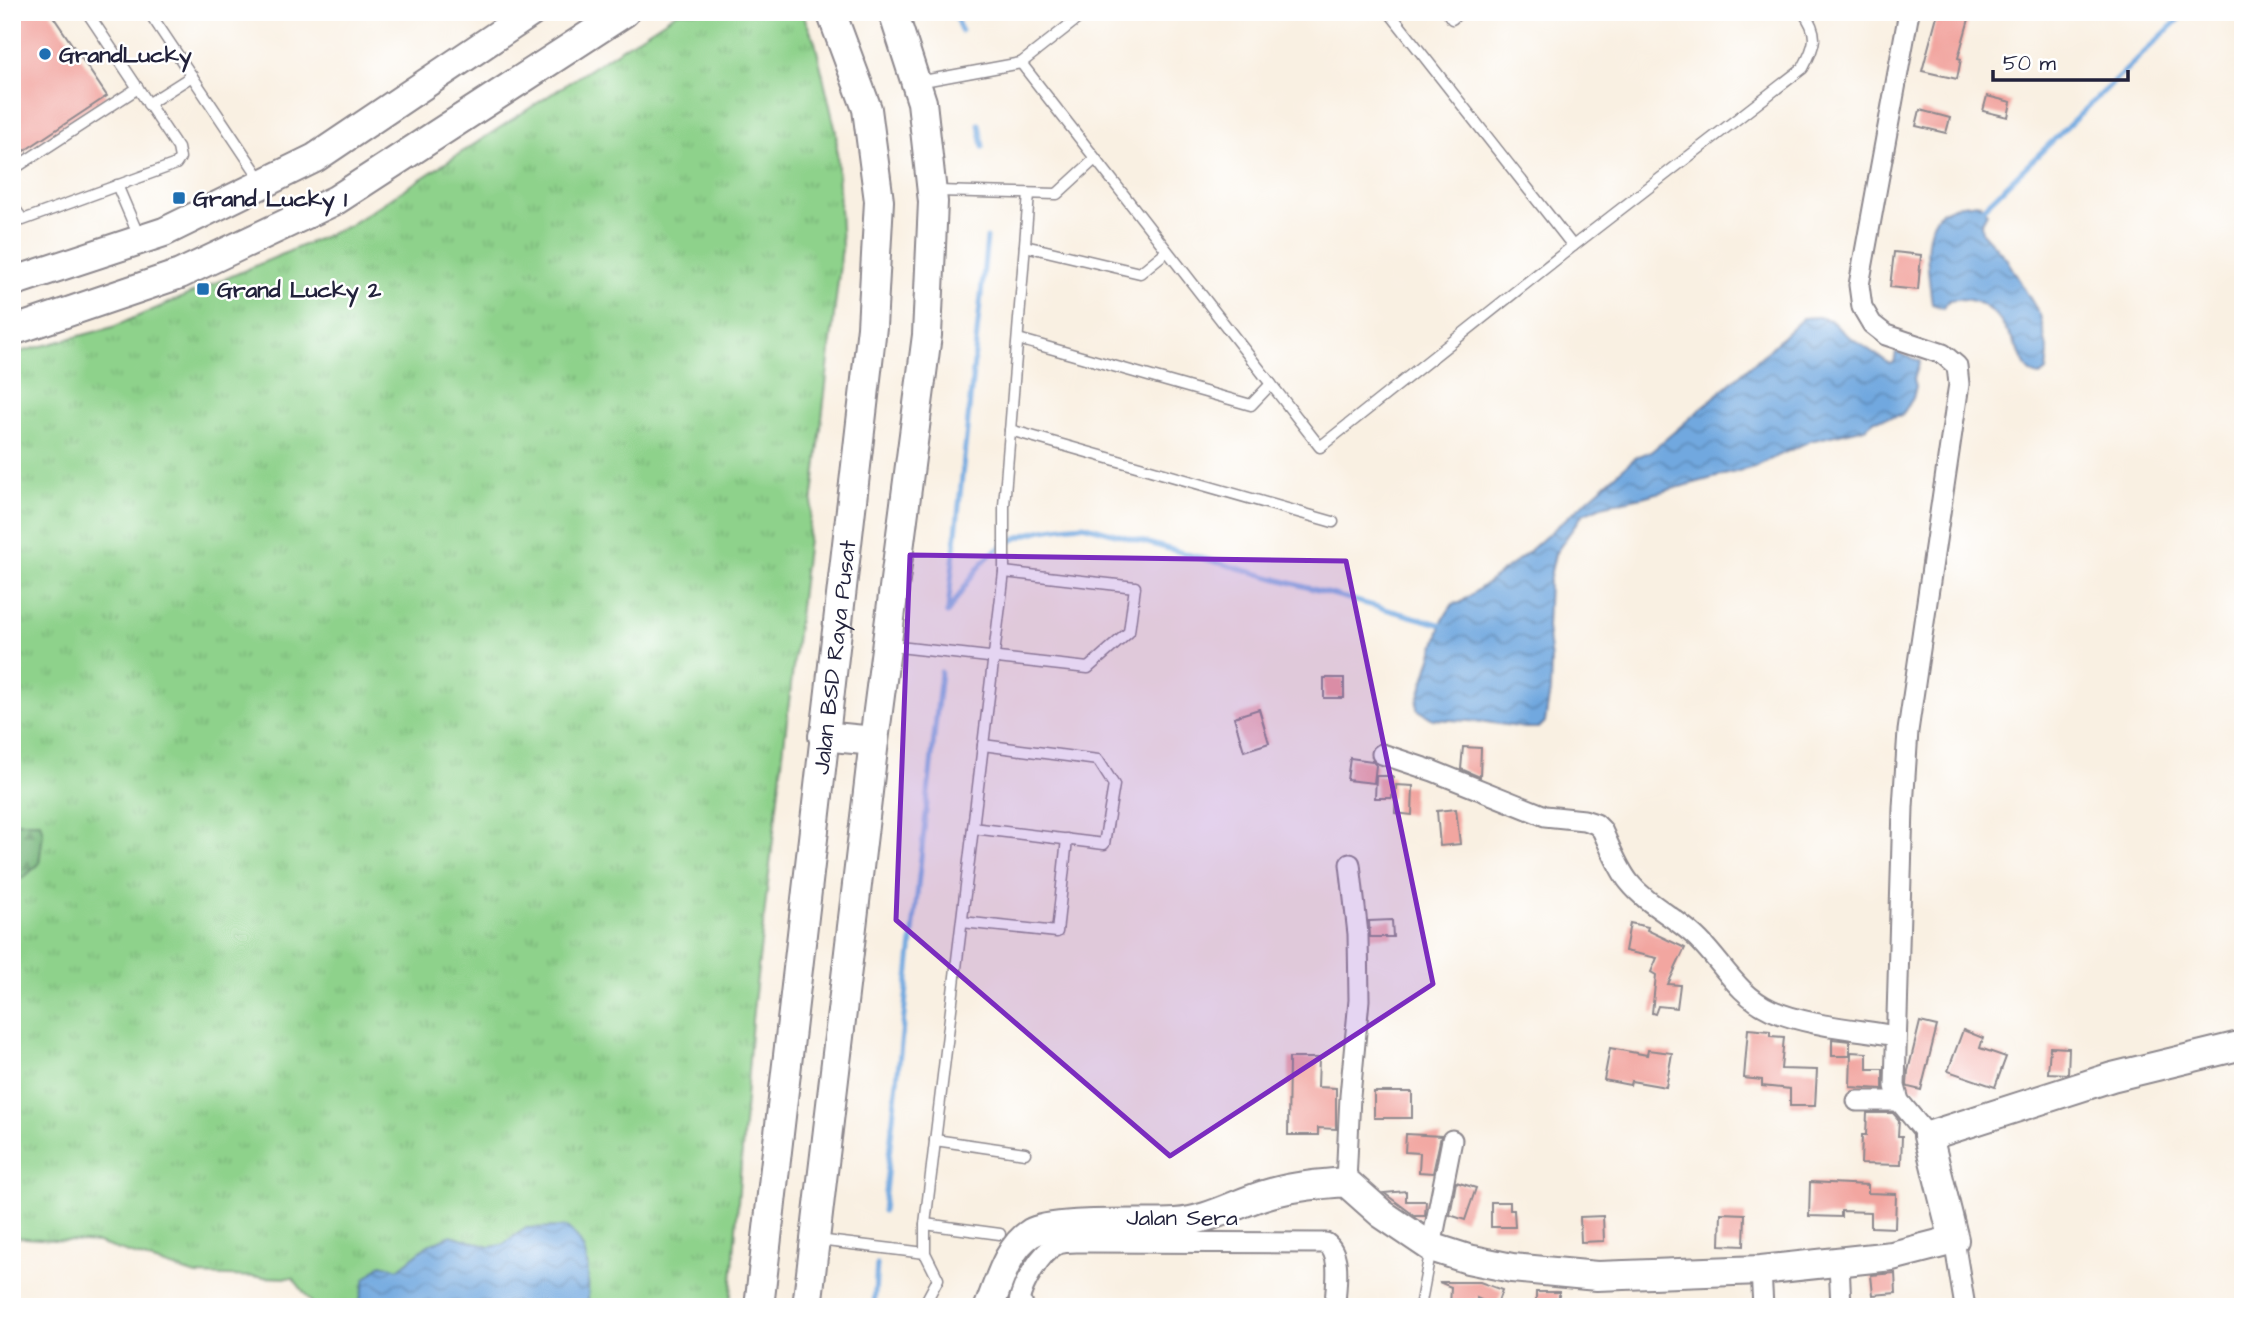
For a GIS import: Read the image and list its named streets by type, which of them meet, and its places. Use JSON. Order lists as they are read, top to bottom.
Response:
{
  "streets": {
    "main road": ["Jalan BSD Raya Pusat"],
    "street": ["Jalan Sera"]
  },
  "places": {
    "other": ["GrandLucky"],
    "transit": ["Grand Lucky 1", "Grand Lucky 2"]
  },
  "scale_bar": "50 m"
}
